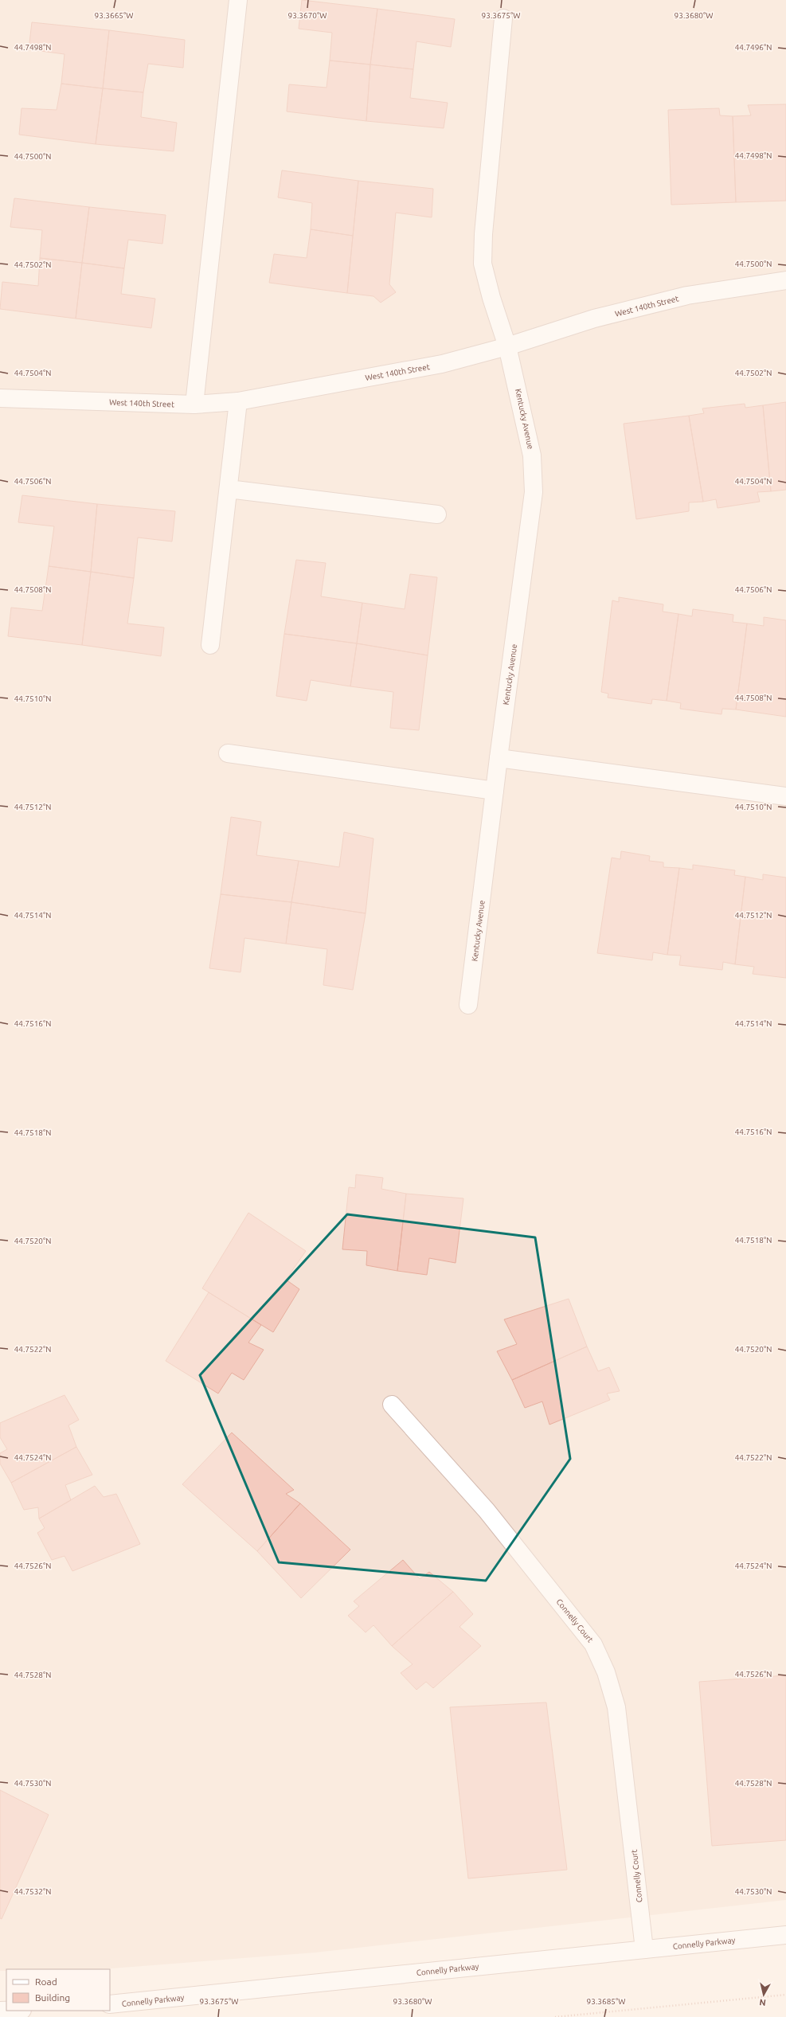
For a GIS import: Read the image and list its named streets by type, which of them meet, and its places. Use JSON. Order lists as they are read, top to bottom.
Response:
{
  "streets": {
    "street": [
      "West 140th Street",
      "Kentucky Avenue",
      "Connelly Court",
      "Connelly Parkway"
    ]
  },
  "crossings": [
    ["West 140th Street", "Kentucky Avenue"],
    ["Connelly Court", "Connelly Parkway"]
  ],
  "legend": ["Road", "Building"],
  "north": "bottom",
  "coordinates": [
    "93.3665°W",
    "93.3670°W",
    "93.3675°W",
    "93.3680°W",
    "44.7496°N",
    "44.7498°N",
    "44.7500°N",
    "44.7502°N",
    "44.7504°N",
    "44.7506°N",
    "44.7508°N",
    "44.7510°N",
    "44.7512°N",
    "44.7514°N",
    "44.7516°N",
    "44.7518°N",
    "44.7520°N",
    "44.7522°N",
    "44.7524°N",
    "44.7526°N",
    "44.7528°N",
    "44.7530°N",
    "44.7532°N",
    "93.3685°W"
  ]
}
